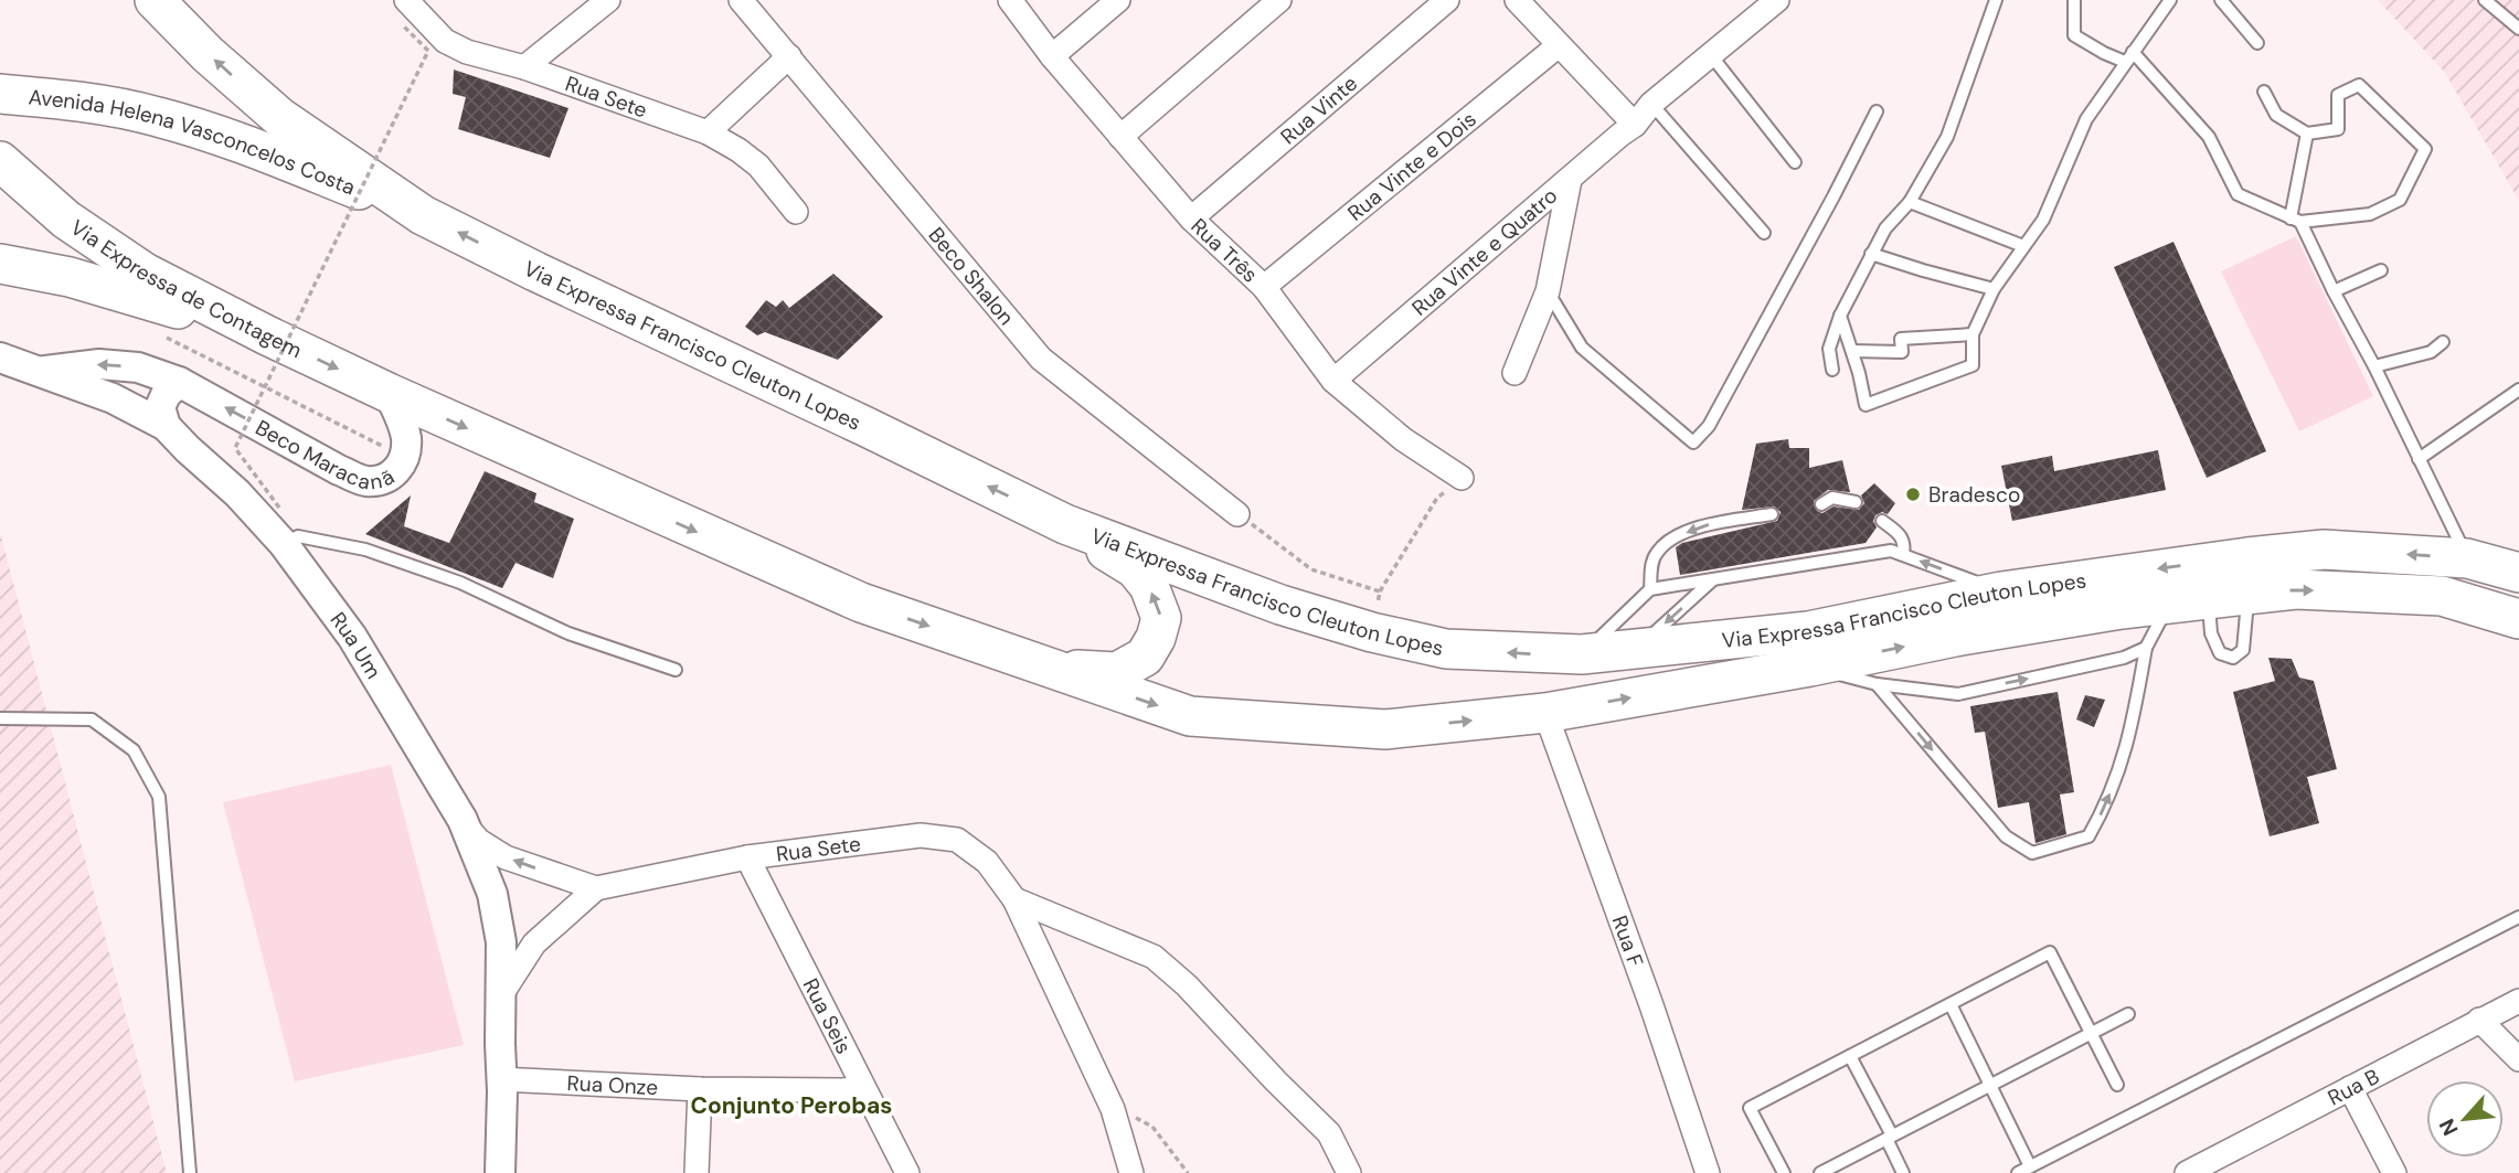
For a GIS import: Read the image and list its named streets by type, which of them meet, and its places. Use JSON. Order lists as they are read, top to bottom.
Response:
{
  "streets": {
    "highway": ["Avenida Helena Vasconcelos Costa", "Via Expressa de Contagem", "Via Expressa Francisco Cleuton Lopes"],
    "street": [
      "Rua Sete",
      "Rua Vinte",
      "Rua Vinte e Dois",
      "Rua Três",
      "Rua Vinte e Quatro",
      "Beco Shalon",
      "Beco Maracanã",
      "Rua Um",
      "Rua F",
      "Rua Seis",
      "Rua Onze",
      "Rua B"
    ]
  },
  "crossings": [
    ["Rua Sete", "Rua Seis"],
    ["Rua Vinte", "Rua Três"],
    ["Avenida Helena Vasconcelos Costa", "Via Expressa Francisco Cleuton Lopes"],
    ["Rua Vinte e Dois", "Rua Três"],
    ["Rua Três", "Rua Vinte e Quatro"],
    ["Via Expressa de Contagem", "Via Expressa Francisco Cleuton Lopes"],
    ["Via Expressa de Contagem", "Beco Maracanã"],
    ["Via Expressa Francisco Cleuton Lopes", "Beco Maracanã"],
    ["Via Expressa Francisco Cleuton Lopes", "Rua F"],
    ["Beco Maracanã", "Rua Um"],
    ["Rua Um", "Rua Onze"],
    ["Rua Seis", "Rua Onze"]
  ],
  "one_way": ["Beco Maracanã"],
  "districts": ["Conjunto Perobas"],
  "places": ["Bradesco"],
  "north": "bottom left"
}
